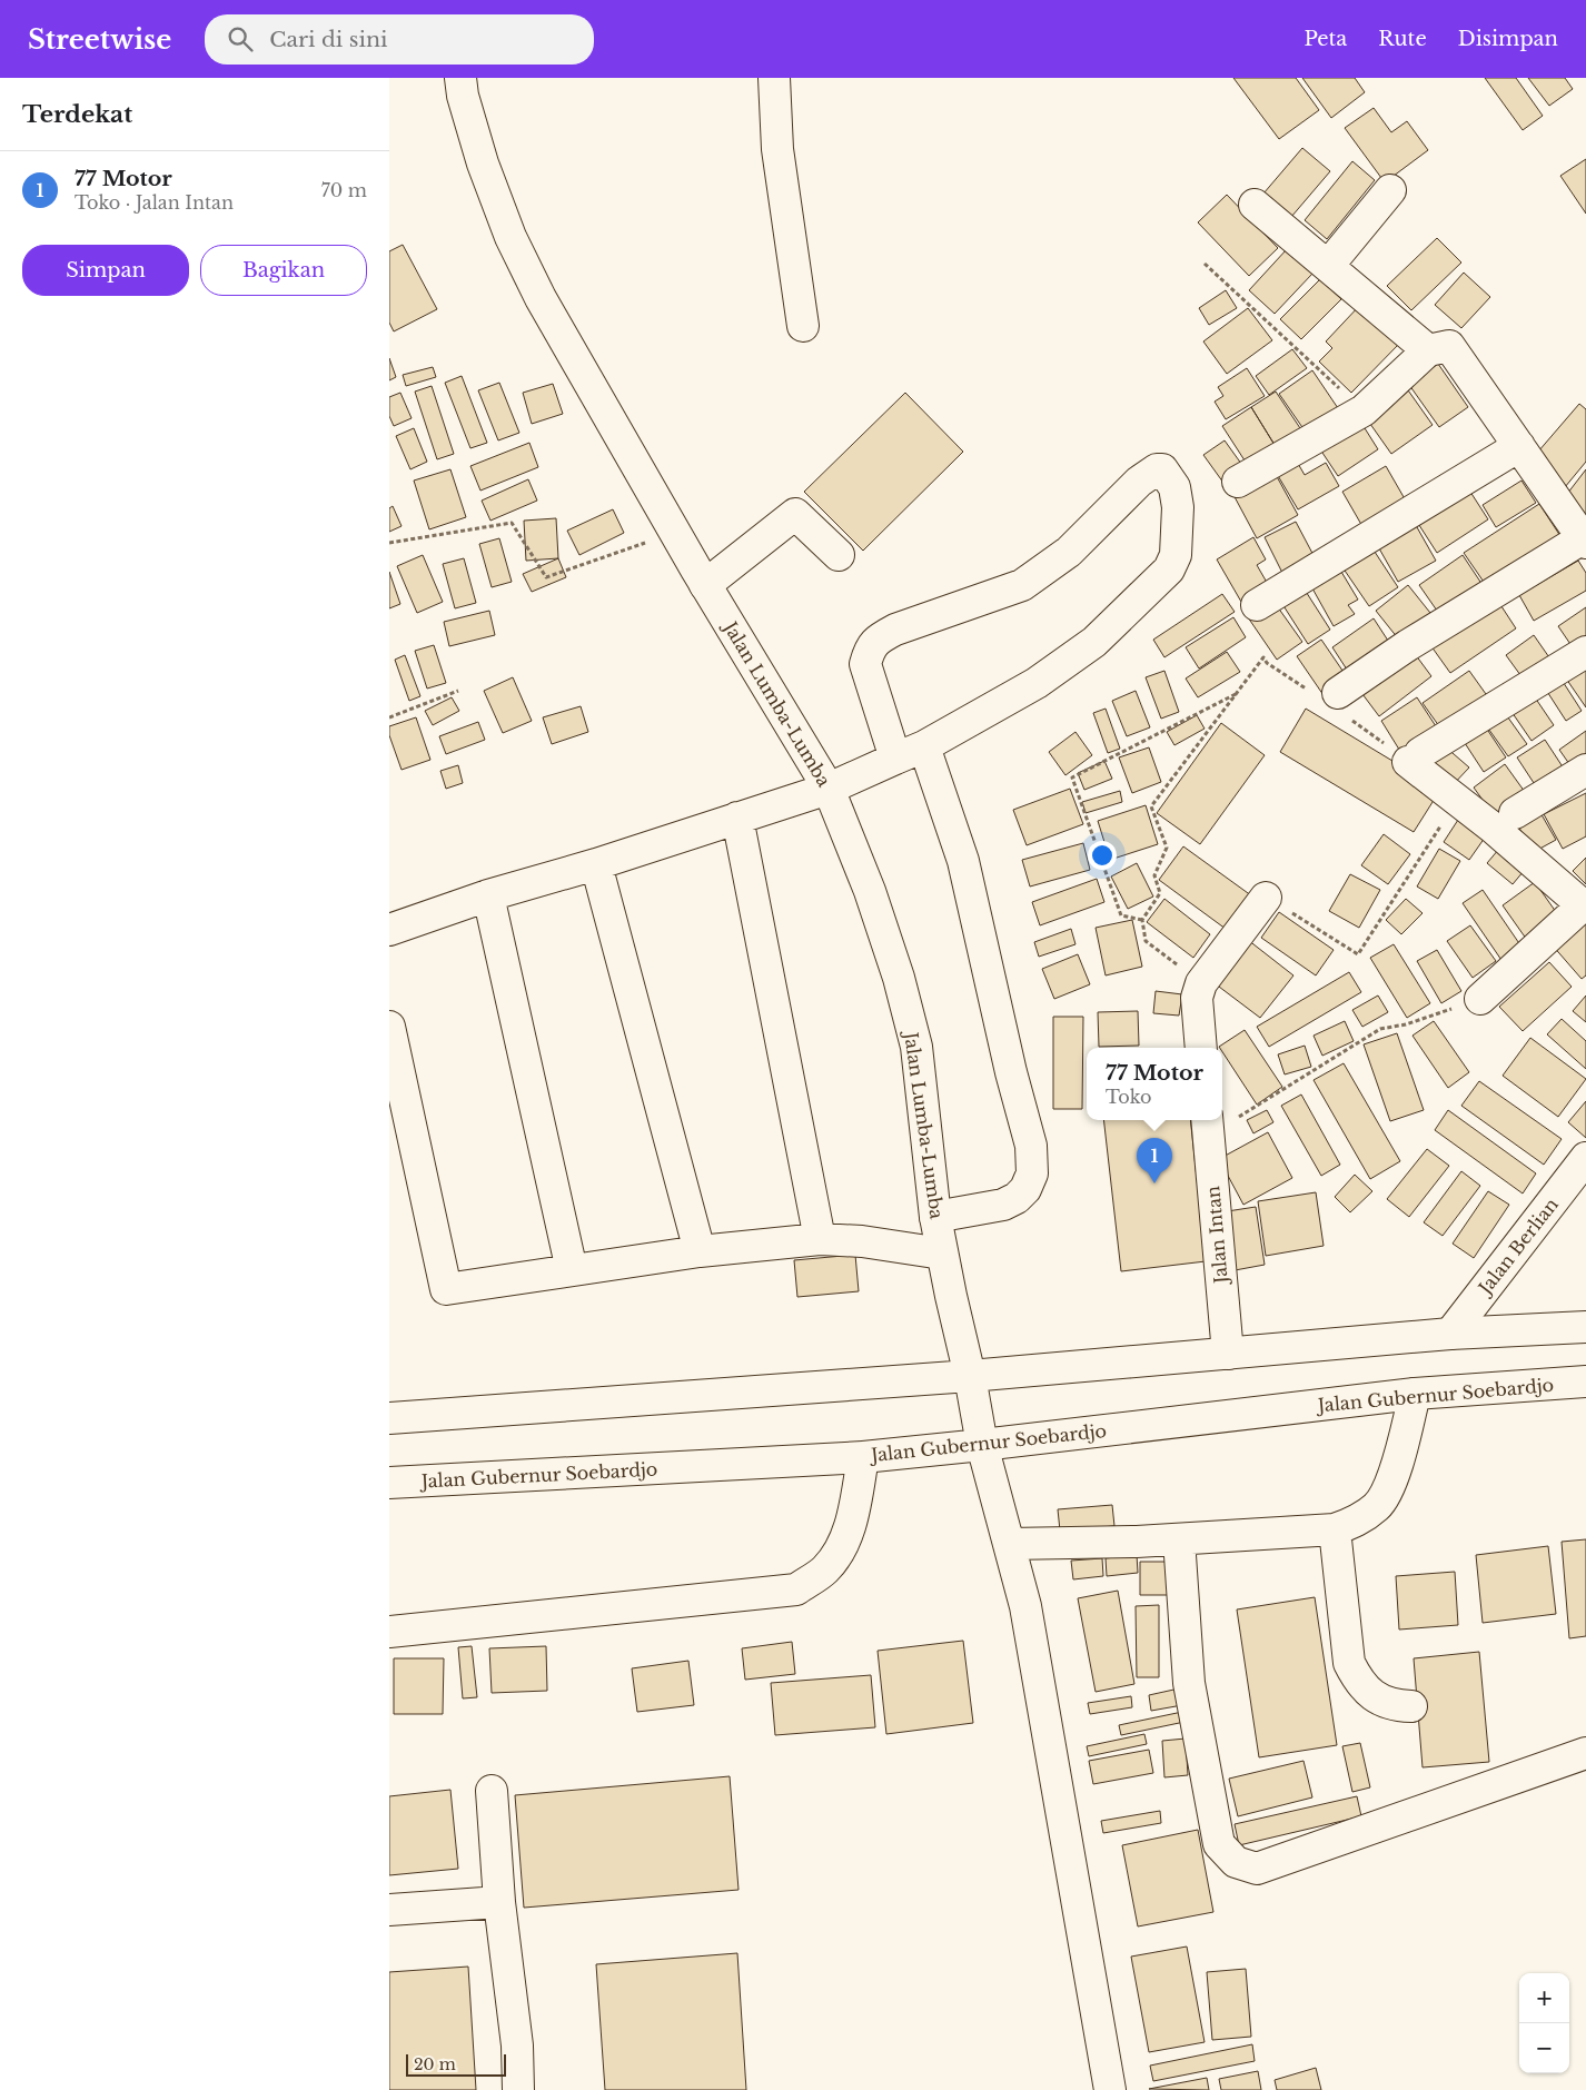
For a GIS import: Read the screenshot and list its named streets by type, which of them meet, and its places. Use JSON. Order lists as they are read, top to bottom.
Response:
{
  "streets": {
    "main road": [
      "Jalan Lumba-Lumba",
      "Jalan Intan",
      "Jalan Berlian",
      "Jalan Gubernur Soebardjo"
    ]
  },
  "crossings": [
    ["Jalan Lumba-Lumba", "Jalan Gubernur Soebardjo"]
  ],
  "scale_bar": "20 m",
  "page": {
    "header": "Streetwise",
    "search": "Cari di sini",
    "nav": ["Peta", "Rute", "Disimpan"],
    "heading": "Terdekat",
    "list": [
      {
        "mark": "1",
        "name": "77 Motor",
        "note": "Toko · Jalan Intan",
        "value": "70 m"
      }
    ],
    "buttons": ["Simpan", "Bagikan"],
    "popup": ["77 Motor", "Toko"],
    "pins": "1",
    "map_buttons": ["+", "−"],
    "scale": "20 m"
  }
}
